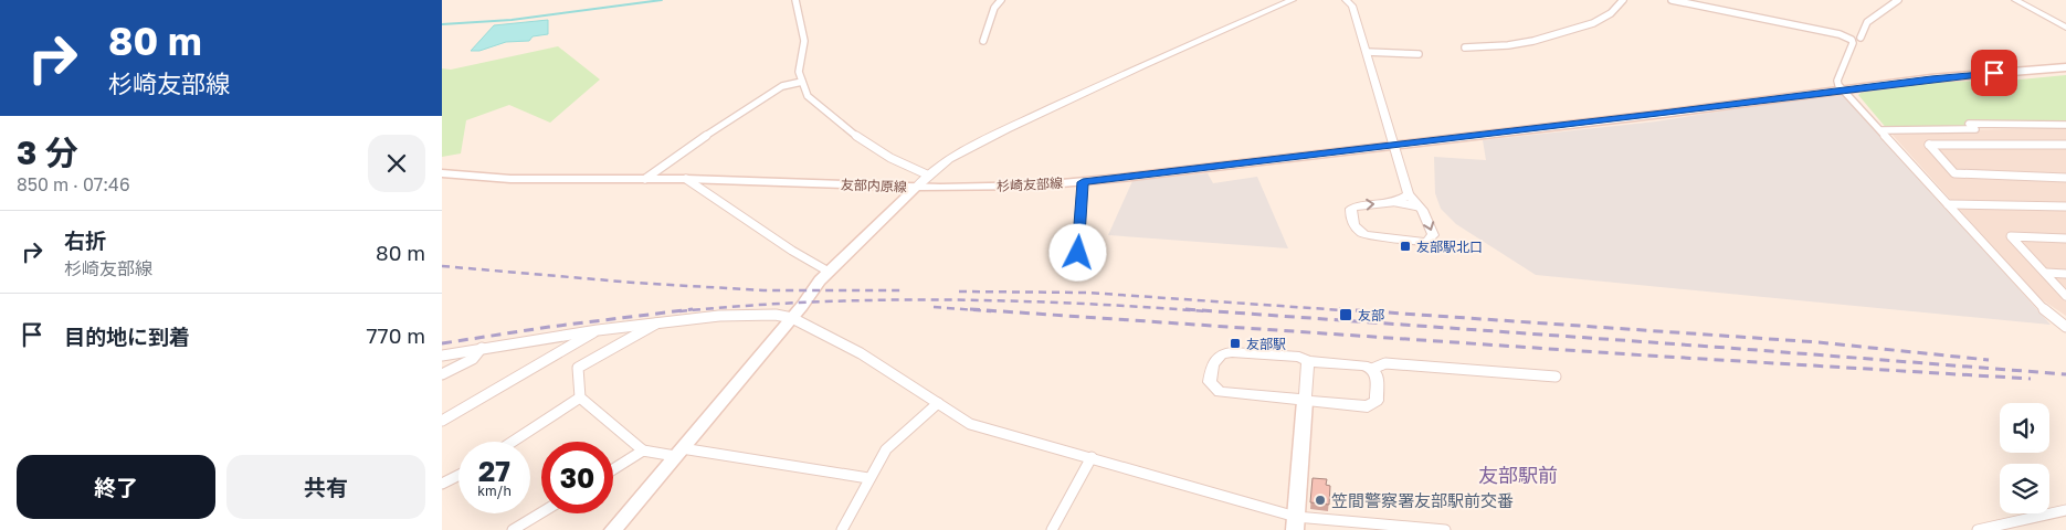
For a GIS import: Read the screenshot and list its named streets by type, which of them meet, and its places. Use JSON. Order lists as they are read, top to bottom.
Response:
{
  "streets": {
    "main road": ["杉崎友部線", "友部内原線"]
  },
  "crossings": [
    ["杉崎友部線", "友部内原線"]
  ],
  "districts": ["友部駅前"],
  "places": {
    "transit": ["友部駅北口", "友部", "友部駅"],
    "other": ["笠間警察署友部駅前交番"]
  },
  "page": {
    "turn": ["80 m", "杉崎友部線"],
    "heading": ["3 分", "850 m · 07:46"],
    "list": [
      {
        "name": "右折",
        "note": "杉崎友部線",
        "value": "80 m"
      },
      {
        "name": "目的地に到着",
        "value": "770 m"
      }
    ],
    "speed": "27 km/h",
    "limit": "30",
    "buttons": ["終了", "共有"]
  }
}
